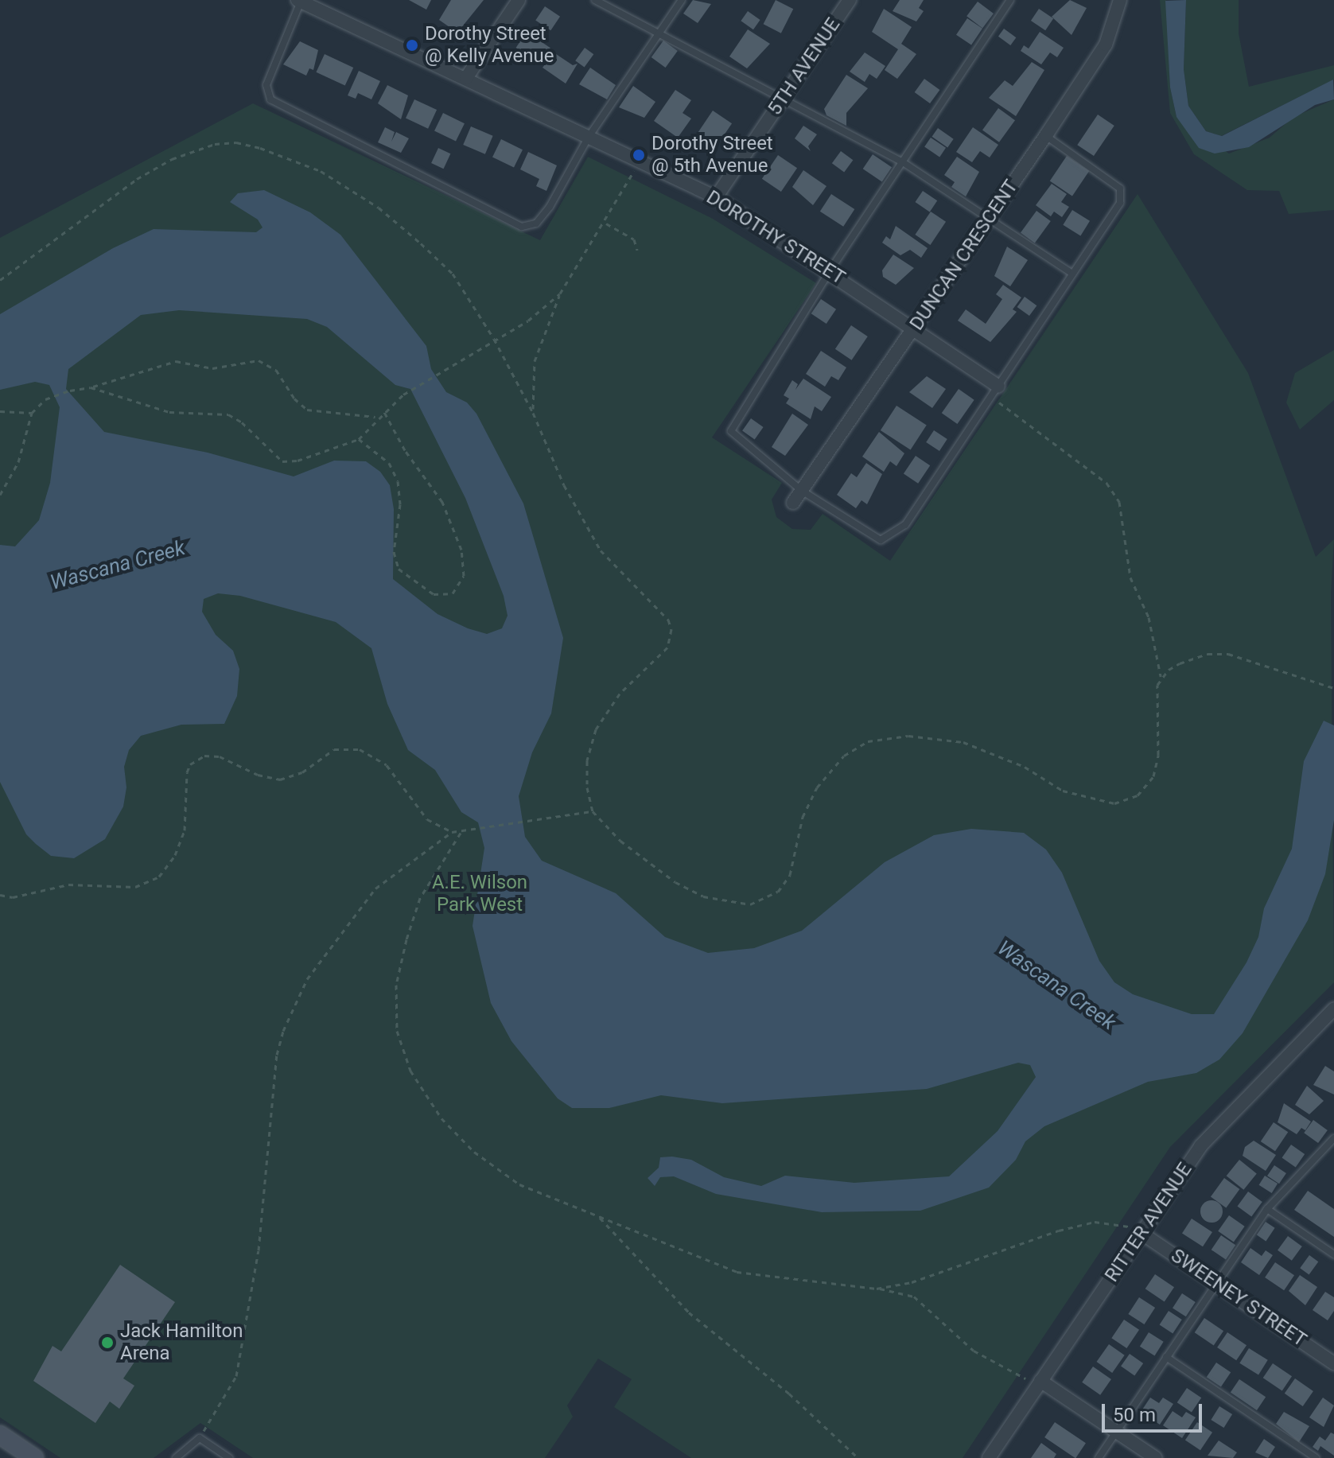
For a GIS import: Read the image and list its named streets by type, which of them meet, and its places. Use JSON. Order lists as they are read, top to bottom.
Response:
{
  "streets": {
    "street": [
      "5TH AVENUE",
      "DOROTHY STREET",
      "DUNCAN CRESCENT",
      "RITTER AVENUE",
      "SWEENEY STREET"
    ]
  },
  "crossings": [
    ["5TH AVENUE", "DOROTHY STREET"],
    ["DOROTHY STREET", "DUNCAN CRESCENT"],
    ["RITTER AVENUE", "SWEENEY STREET"]
  ],
  "water": ["Wascana Creek"],
  "parks": ["A.E. Wilson Park West"],
  "places": ["Dorothy Street @ Kelly Avenue", "Dorothy Street @ 5th Avenue", "Jack Hamilton Arena"],
  "scale_bar": "50 m"
}
